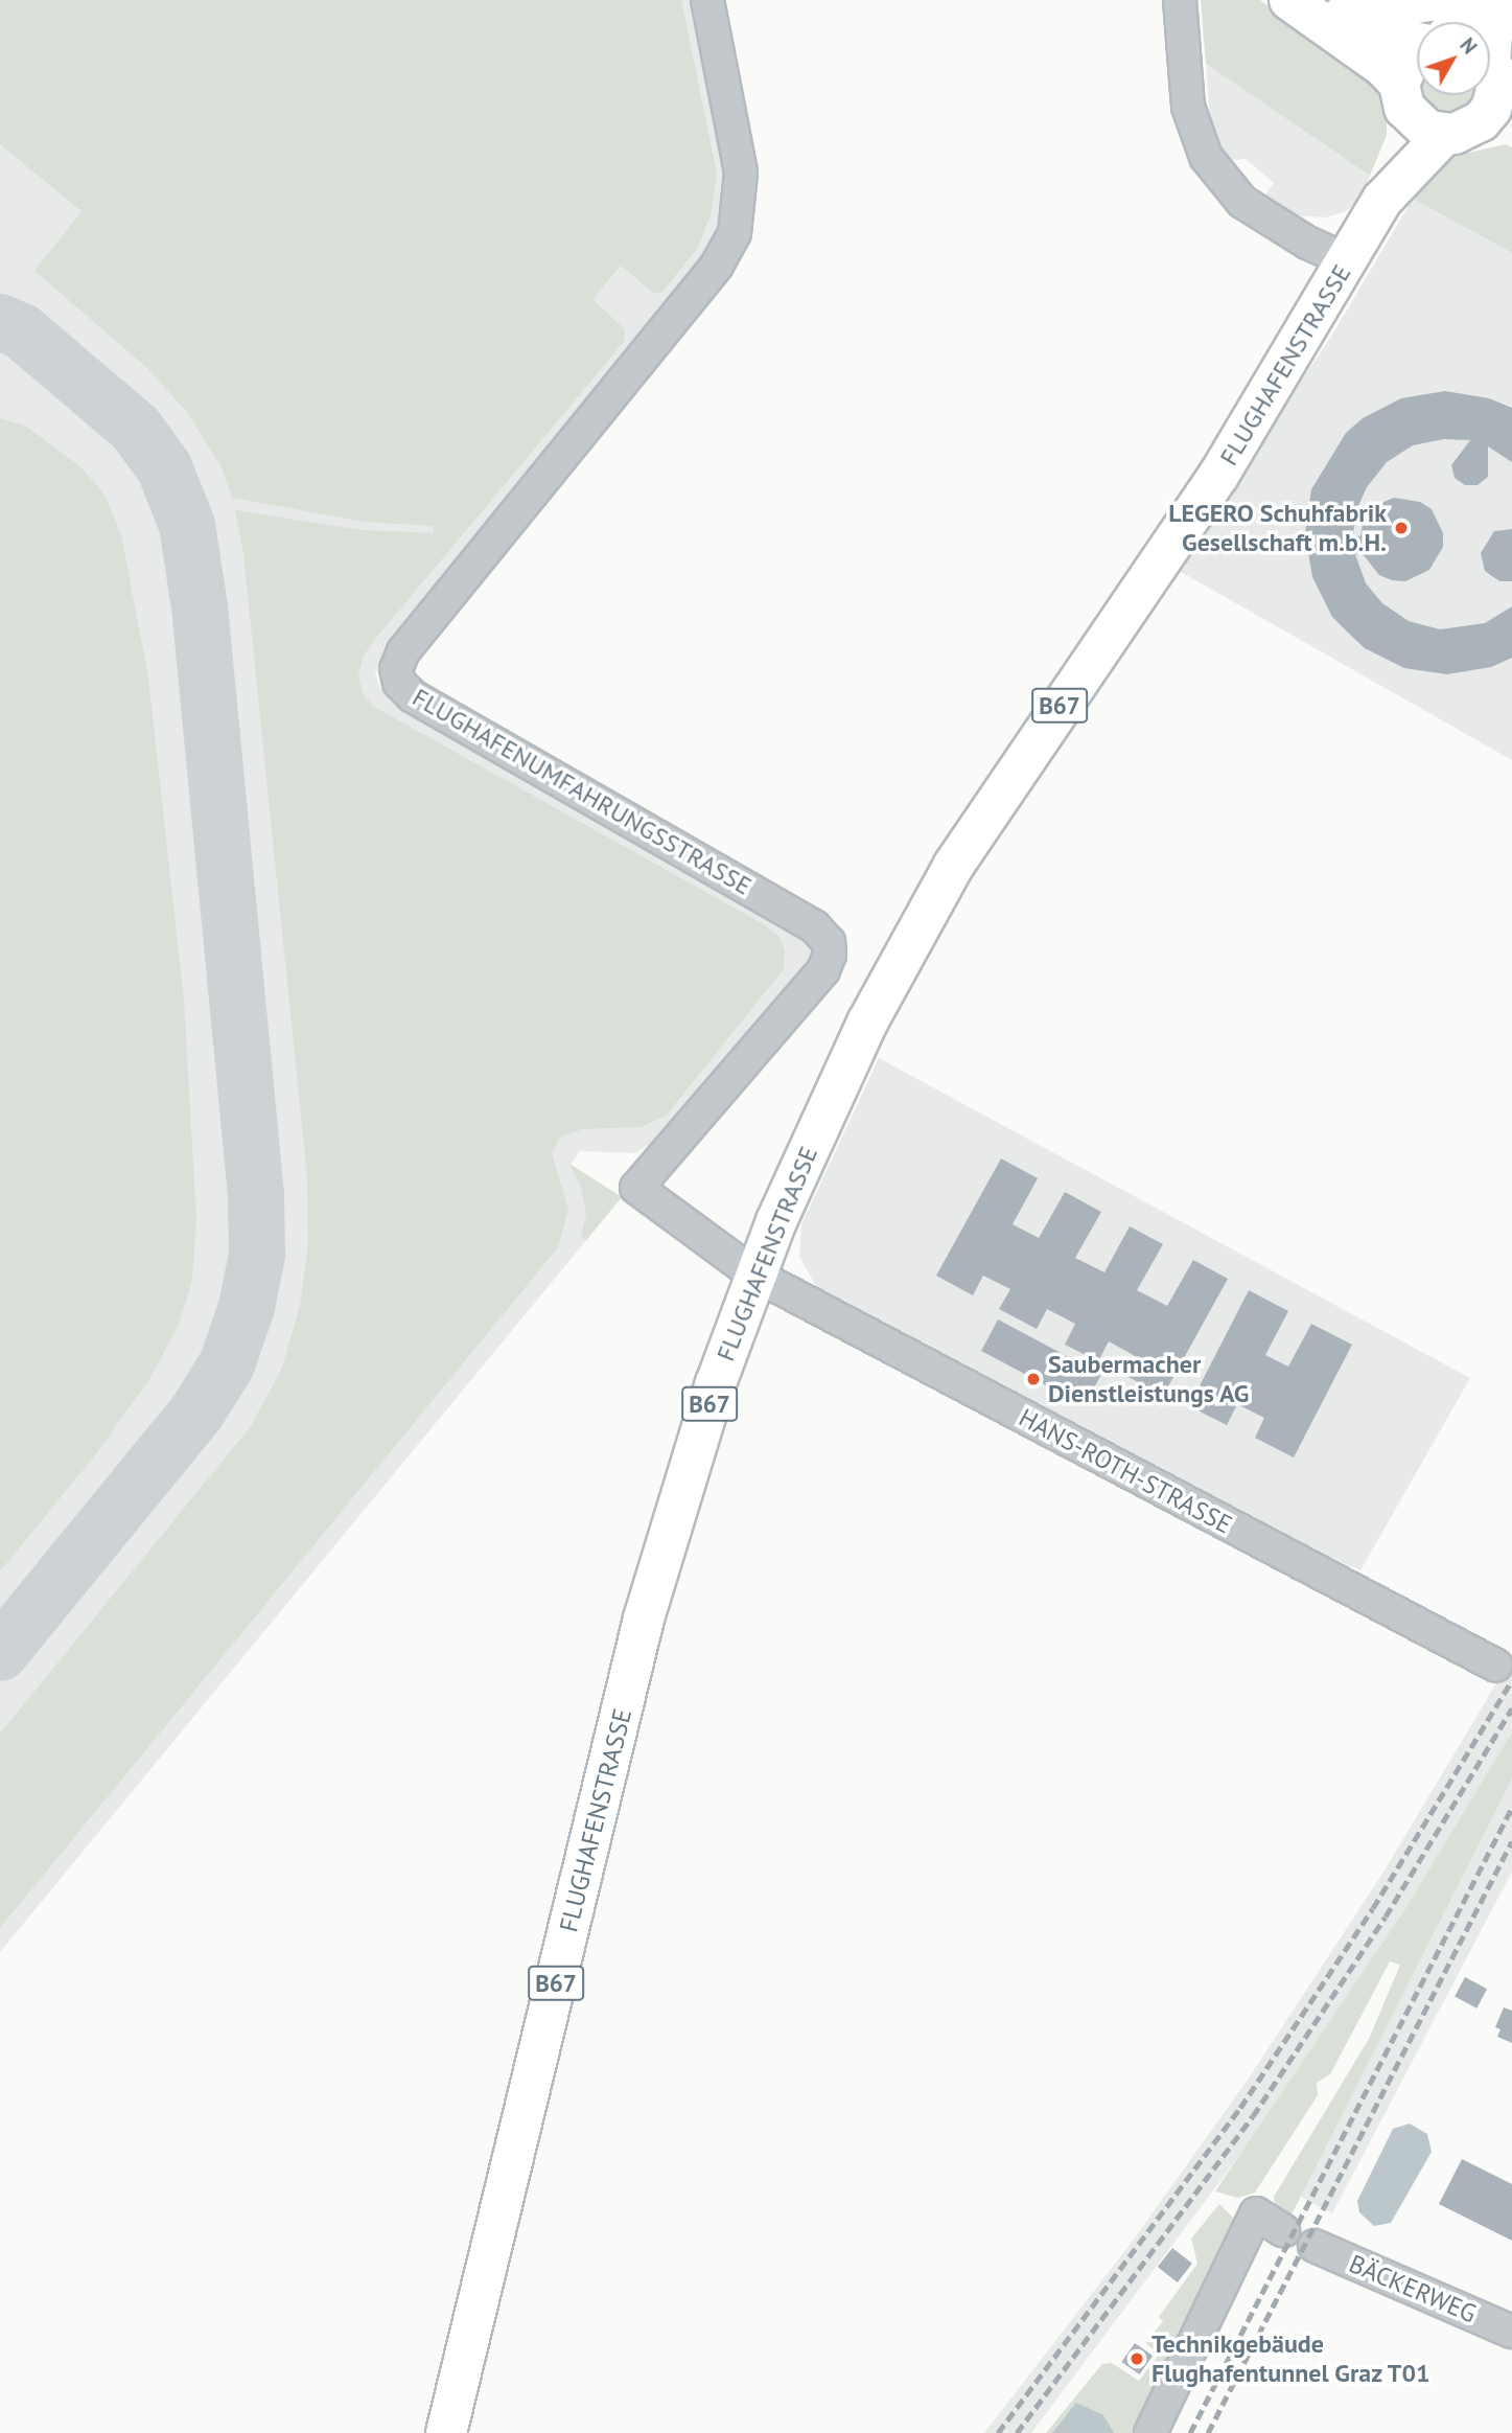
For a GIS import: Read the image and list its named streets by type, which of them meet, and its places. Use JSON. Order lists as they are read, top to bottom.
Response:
{
  "streets": {
    "main road": ["FLUGHAFENSTRASSE", "B67"],
    "street": ["FLUGHAFENUMFAHRUNGSSTRASSE", "HANS-ROTH-STRASSE", "BÄCKERWEG"]
  },
  "crossings": [
    ["FLUGHAFENSTRASSE", "FLUGHAFENUMFAHRUNGSSTRASSE"],
    ["FLUGHAFENSTRASSE", "HANS-ROTH-STRASSE"],
    ["FLUGHAFENUMFAHRUNGSSTRASSE", "HANS-ROTH-STRASSE"]
  ],
  "places": ["LEGERO Schuhfabrik Gesellschaft m.b.H.", "Saubermacher Dienstleistungs AG", "Technikgebäude Flughafentunnel Graz T01"],
  "north": "top right"
}
